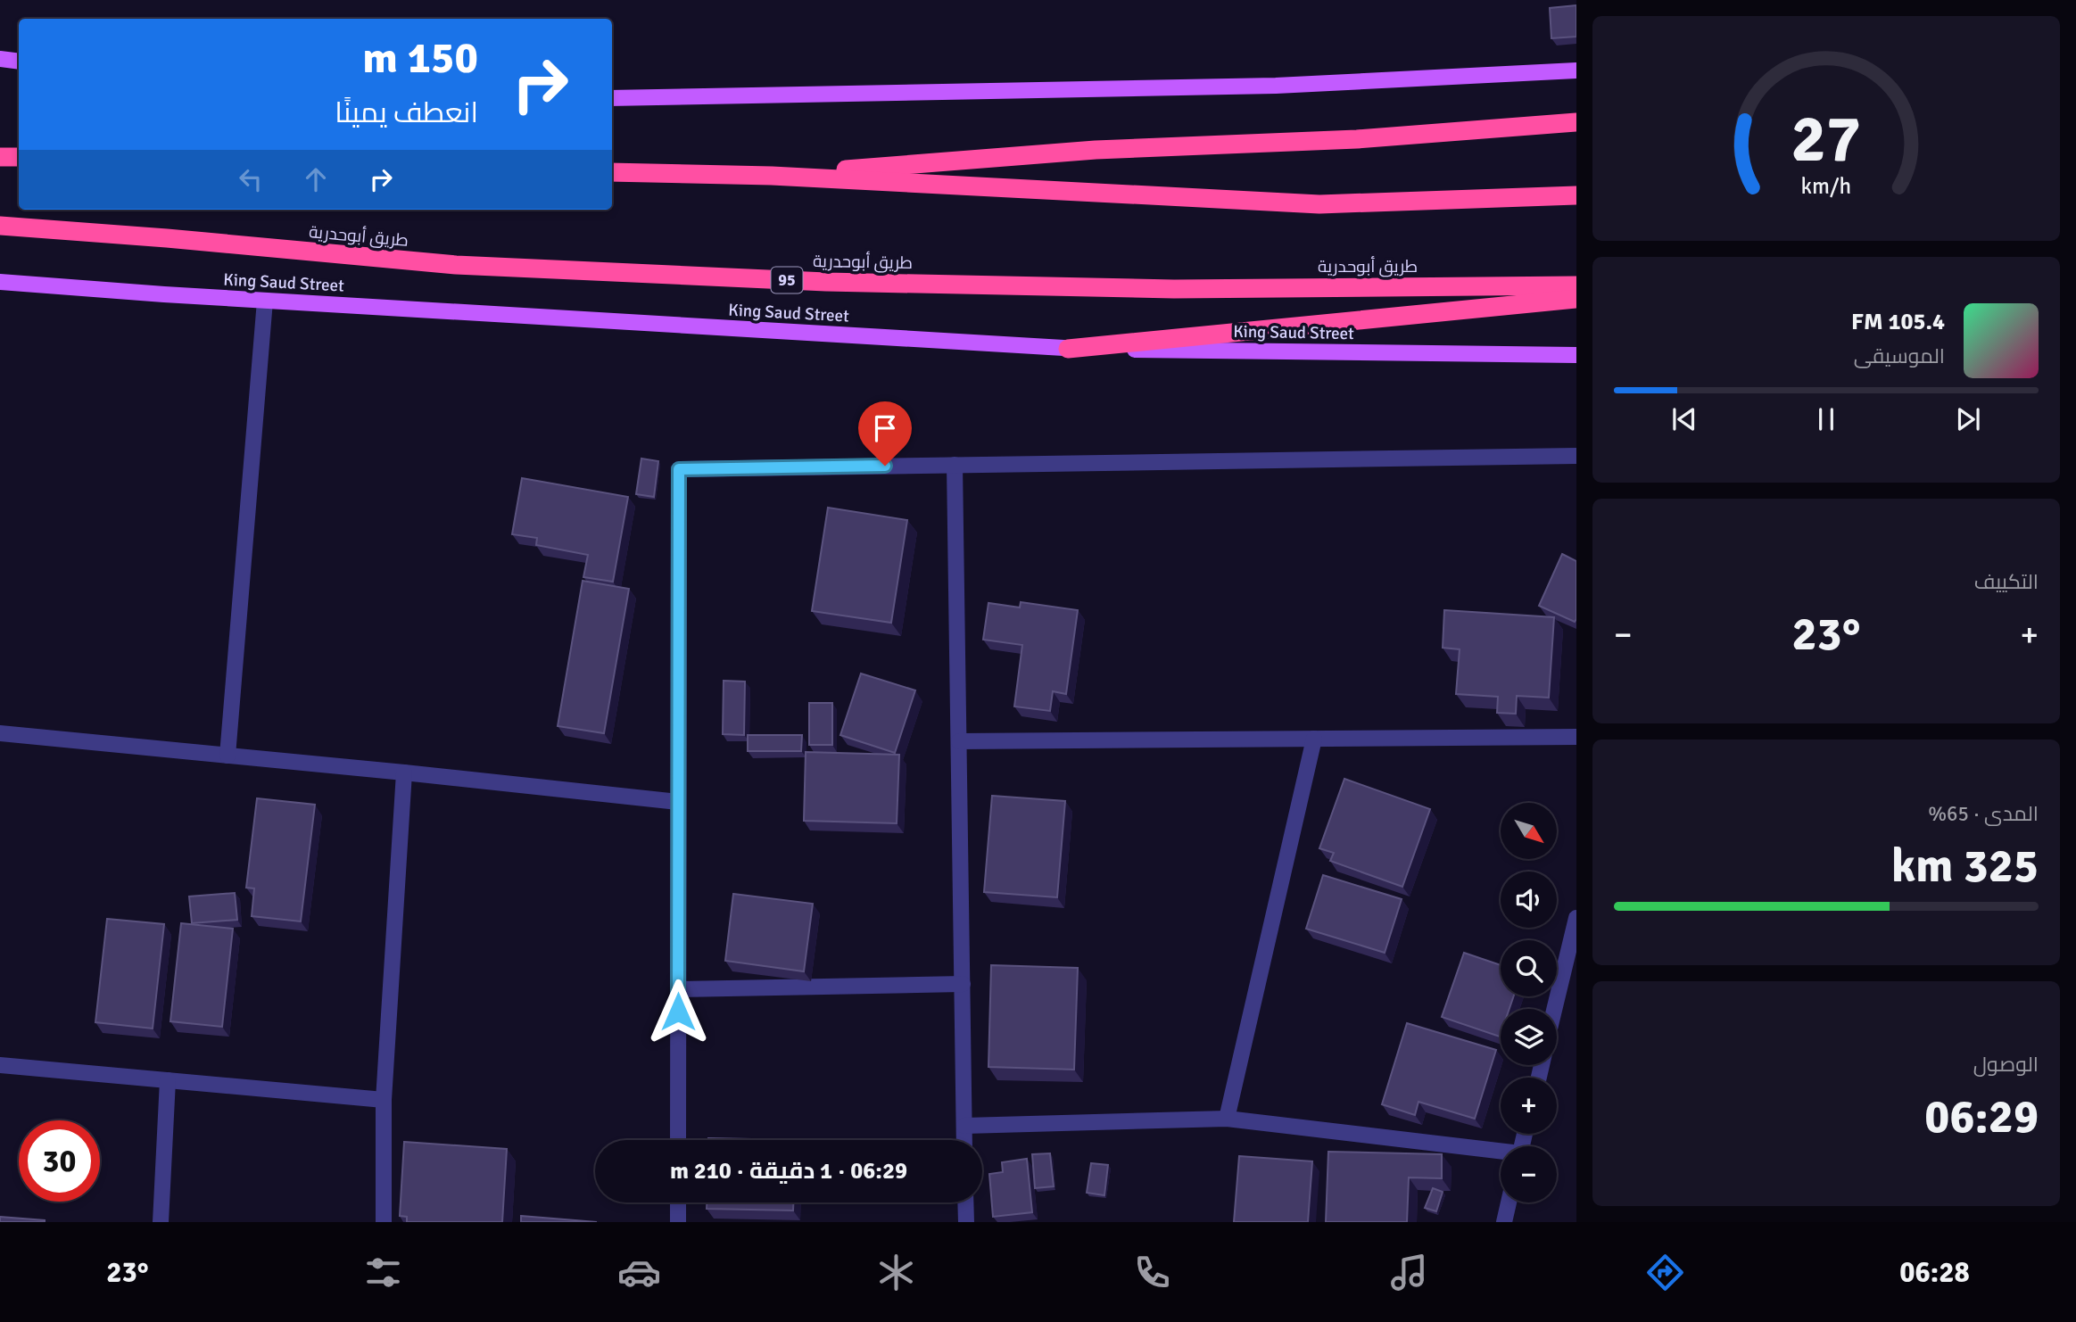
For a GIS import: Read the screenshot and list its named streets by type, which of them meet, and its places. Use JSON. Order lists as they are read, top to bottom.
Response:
{
  "streets": {
    "highway": ["طريق أبوحدرية", "95"],
    "main road": ["King Saud Street"]
  },
  "north": "bottom right",
  "page": {
    "turn": ["150 m", "انعطف يمينًا"],
    "song": ["105.4 FM", "الموسيقى"],
    "tile": [
      "التكييف",
      ["المدى · 65%", "325 km"],
      ["الوصول", "06:29"]
    ],
    "heat": ["−", "23°", "+"],
    "map_buttons": ["+", "−"],
    "limit": "30",
    "trip": "06:29 · 1 دقيقة · 210 m",
    "tabs": ["06:28", "23°"],
    "gauge": ["27", "km/h"]
  }
}
